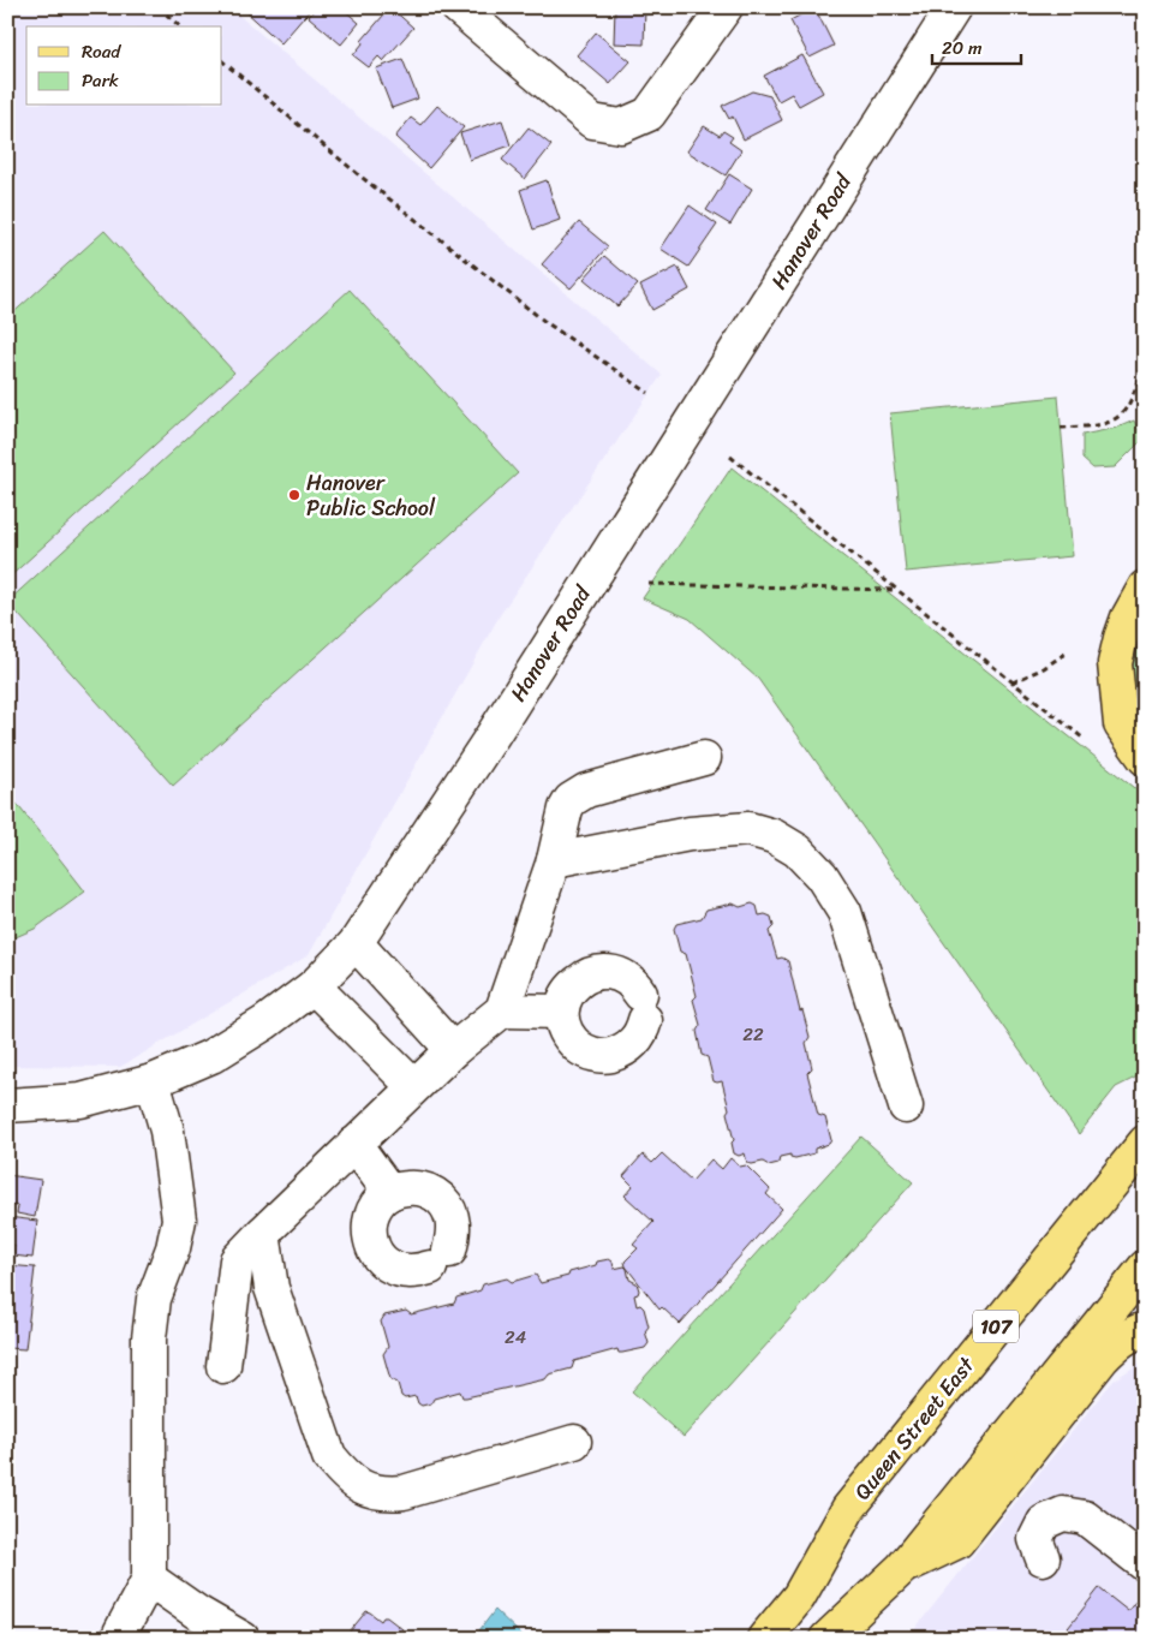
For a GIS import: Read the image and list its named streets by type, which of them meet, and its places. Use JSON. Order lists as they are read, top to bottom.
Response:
{
  "streets": {
    "main road": ["107", "Queen Street East"],
    "street": ["Hanover Road"]
  },
  "places": ["Hanover Public School"],
  "house_numbers": ["22", "24"],
  "legend": ["Road", "Park"],
  "scale_bar": "20 m"
}
